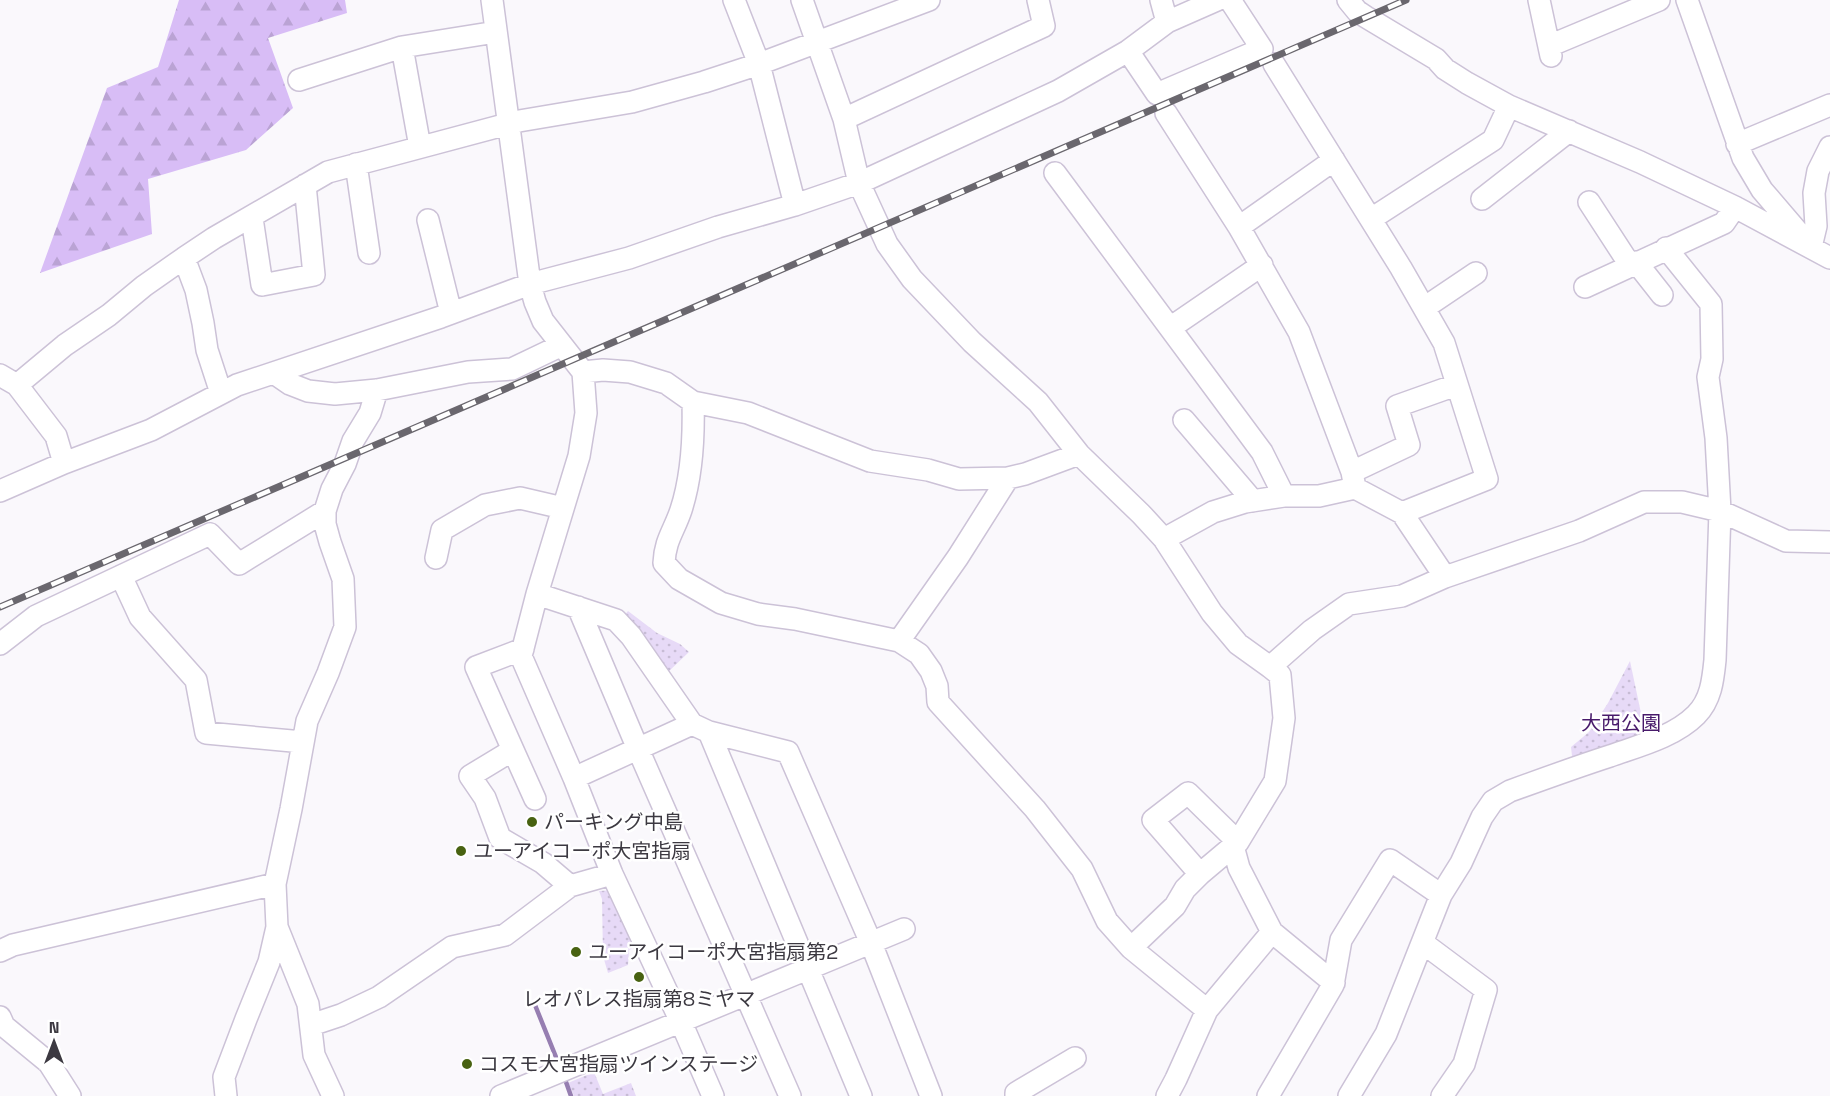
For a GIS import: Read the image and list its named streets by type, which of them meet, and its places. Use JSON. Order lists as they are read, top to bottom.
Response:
{
  "parks": ["大西公園"],
  "places": [
    "パーキング中島",
    "ユーアイコーポ大宮指扇",
    "ユーアイコーポ大宮指扇第2",
    "レオパレス指扇第8ミヤマ",
    "コスモ大宮指扇ツインステージ"
  ],
  "north": "top"
}
